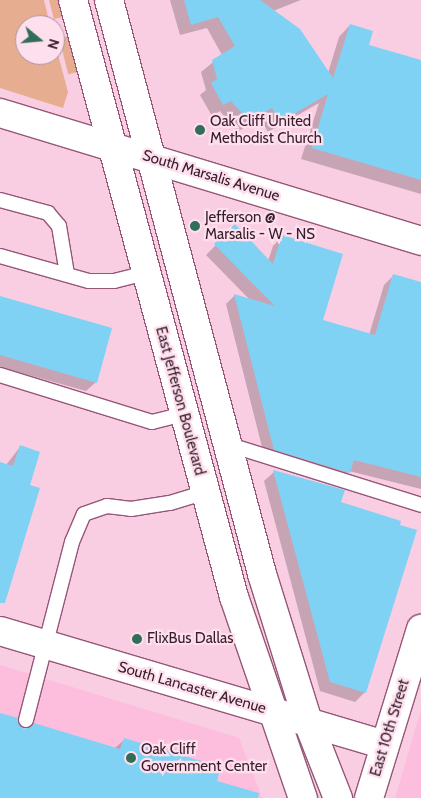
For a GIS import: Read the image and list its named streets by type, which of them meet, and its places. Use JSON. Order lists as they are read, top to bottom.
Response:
{
  "streets": {
    "main road": [
      "South Marsalis Avenue",
      "East Jefferson Boulevard",
      "South Lancaster Avenue",
      "East 10th Street"
    ]
  },
  "crossings": [
    ["South Marsalis Avenue", "East Jefferson Boulevard"],
    ["East Jefferson Boulevard", "South Lancaster Avenue"],
    ["South Lancaster Avenue", "East 10th Street"]
  ],
  "places": [
    "Oak Cliff United Methodist Church",
    "Jefferson @ Marsalis - W - NS",
    "FlixBus Dallas",
    "Oak Cliff Government Center"
  ],
  "north": "right"
}
